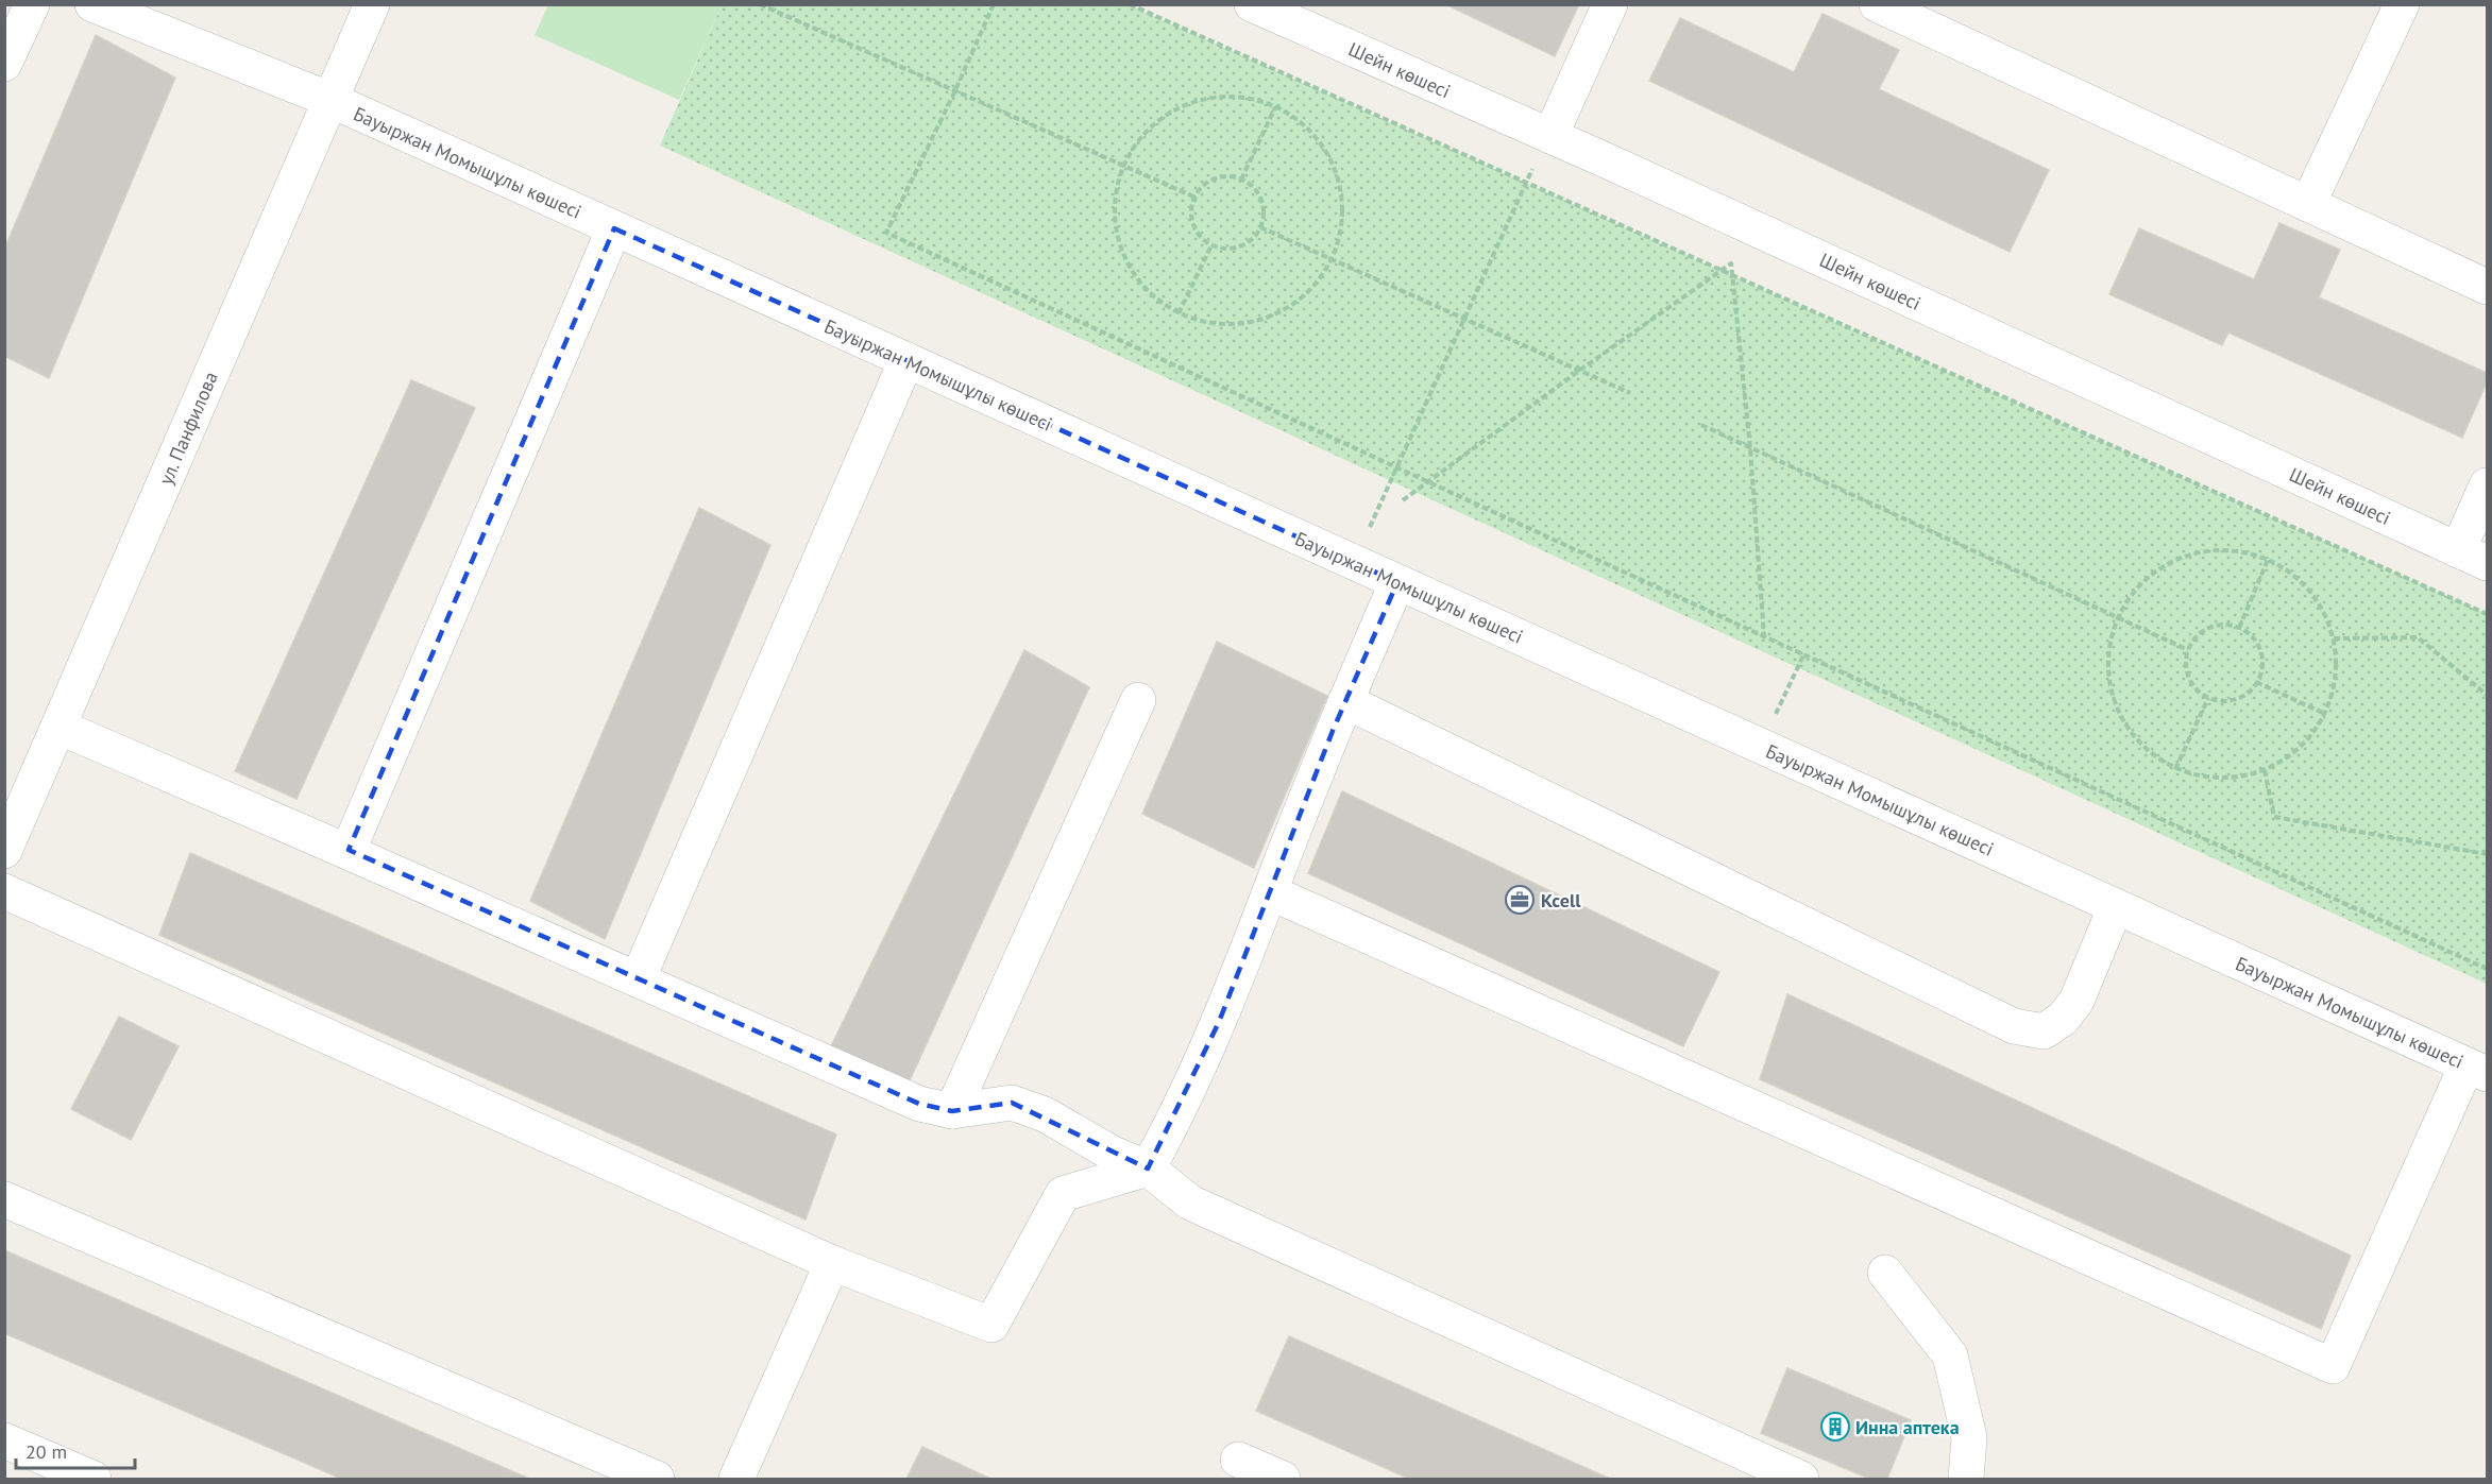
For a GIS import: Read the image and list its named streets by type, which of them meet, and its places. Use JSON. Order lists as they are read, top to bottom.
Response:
{
  "streets": {
    "street": ["Шейн көшесі", "Бауыржан Момышұлы көшесі", "ул. Панфилова"]
  },
  "crossings": [
    ["Бауыржан Момышұлы көшесі", "ул. Панфилова"]
  ],
  "places": {
    "office": ["Kcell"],
    "building": ["Инна аптека"]
  },
  "scale_bar": "20 m"
}
